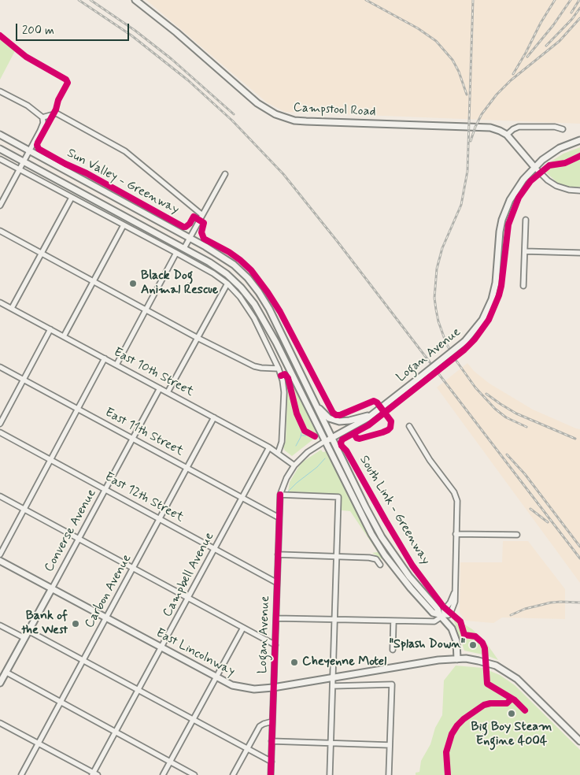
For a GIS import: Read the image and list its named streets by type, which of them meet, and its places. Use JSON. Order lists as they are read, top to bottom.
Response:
{
  "streets": {
    "main road": [
      "Campstool Road",
      "Logan Avenue",
      "Converse Avenue",
      "East Lincolnway"
    ],
    "street": [
      "East 10th Street",
      "East 11th Street",
      "East 12th Street",
      "Campbell Avenue",
      "Carbon Avenue"
    ],
    "cycle path": ["Sun Valley - Greenway", "South Link - Greenway"]
  },
  "crossings": [
    ["Campstool Road", "Logan Avenue"],
    ["Logan Avenue", "East 10th Street"],
    ["Logan Avenue", "East 11th Street"],
    ["Logan Avenue", "East 12th Street"],
    ["Logan Avenue", "East Lincolnway"],
    ["East 10th Street", "Converse Avenue"],
    ["East 10th Street", "Campbell Avenue"],
    ["East 10th Street", "Carbon Avenue"],
    ["East 11th Street", "Converse Avenue"],
    ["East 11th Street", "Campbell Avenue"],
    ["East 11th Street", "Carbon Avenue"],
    ["East 12th Street", "Converse Avenue"],
    ["East 12th Street", "Campbell Avenue"],
    ["East 12th Street", "Carbon Avenue"],
    ["Converse Avenue", "East Lincolnway"],
    ["Campbell Avenue", "East Lincolnway"],
    ["Carbon Avenue", "East Lincolnway"]
  ],
  "places": [
    "Black Dog Animal Rescue",
    "Bank of the West",
    "\"Splash Down\"",
    "Cheyenne Motel",
    "Big Boy Steam Engine 4004"
  ],
  "scale_bar": "200 m"
}
